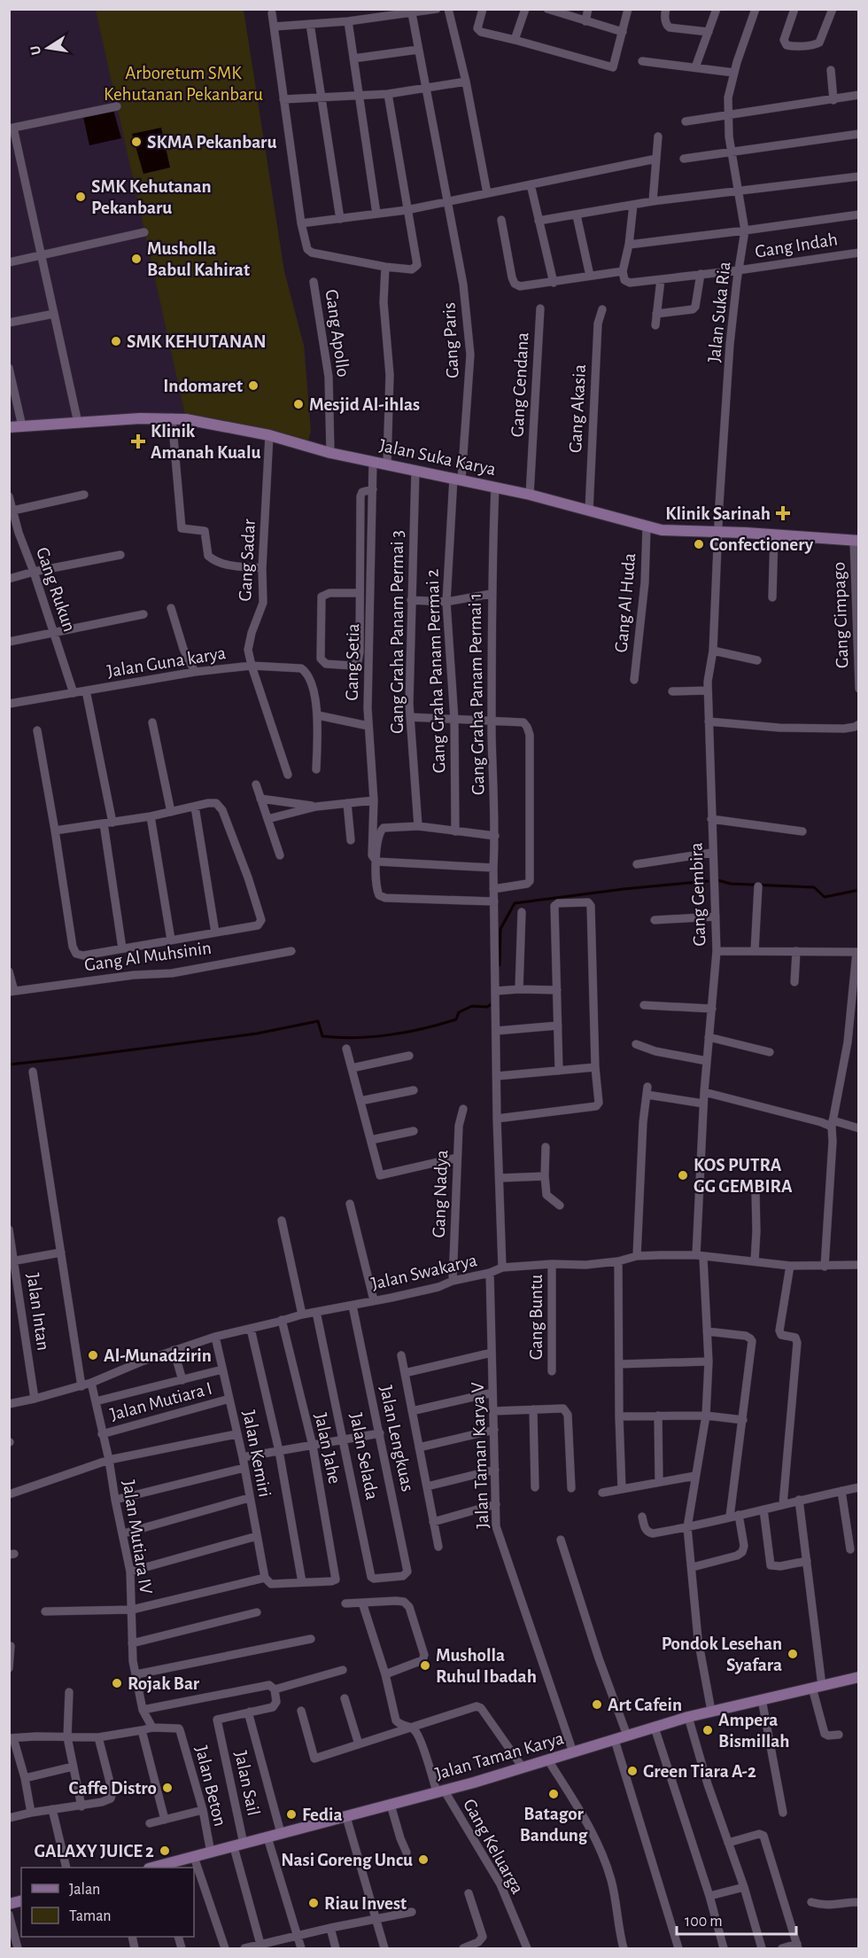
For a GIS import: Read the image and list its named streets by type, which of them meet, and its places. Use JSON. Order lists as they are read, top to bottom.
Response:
{
  "streets": {
    "main road": ["Jalan Suka Karya", "Jalan Taman Karya"],
    "street": [
      "Gang Indah",
      "Jalan Suka Ria",
      "Gang Apollo",
      "Gang Paris",
      "Gang Cendana",
      "Gang Akasia",
      "Gang Sadar",
      "Gang Rukun",
      "Gang Al Huda",
      "Gang Cimpago",
      "Gang Graha Panam Permai 3",
      "Jalan Guna karya",
      "Gang Setia",
      "Gang Graha Panam Permai 2",
      "Gang Graha Panam Permai 1",
      "Gang Gembira",
      "Gang Al Muhsinin",
      "Gang Nadya",
      "Jalan Swakarya",
      "Jalan Intan",
      "Gang Buntu",
      "Jalan Mutiara I",
      "Jalan Lengkuas",
      "Jalan Jahe",
      "Jalan Kemiri",
      "Jalan Taman Karya V",
      "Jalan Selada",
      "Jalan Mutiara IV",
      "Jalan Sail",
      "Jalan Beton",
      "Gang Keluarga"
    ]
  },
  "crossings": [
    ["Gang Indah", "Jalan Suka Ria"],
    ["Jalan Suka Ria", "Jalan Suka Karya"],
    ["Jalan Suka Ria", "Gang Gembira"],
    ["Gang Apollo", "Jalan Suka Karya"],
    ["Gang Paris", "Jalan Suka Karya"],
    ["Gang Paris", "Gang Graha Panam Permai 2"],
    ["Gang Cendana", "Jalan Suka Karya"],
    ["Gang Akasia", "Jalan Suka Karya"],
    ["Jalan Suka Karya", "Gang Sadar"],
    ["Jalan Suka Karya", "Gang Al Huda"],
    ["Jalan Suka Karya", "Gang Cimpago"],
    ["Jalan Suka Karya", "Gang Graha Panam Permai 3"],
    ["Jalan Suka Karya", "Gang Setia"],
    ["Jalan Suka Karya", "Gang Graha Panam Permai 2"],
    ["Jalan Suka Karya", "Gang Graha Panam Permai 1"],
    ["Jalan Suka Karya", "Gang Gembira"],
    ["Gang Sadar", "Jalan Guna karya"],
    ["Gang Rukun", "Jalan Guna karya"],
    ["Gang Graha Panam Permai 1", "Jalan Swakarya"],
    ["Gang Gembira", "Jalan Swakarya"],
    ["Gang Gembira", "Jalan Taman Karya"],
    ["Gang Nadya", "Jalan Swakarya"],
    ["Jalan Swakarya", "Jalan Intan"],
    ["Jalan Swakarya", "Gang Buntu"],
    ["Jalan Swakarya", "Jalan Lengkuas"],
    ["Jalan Swakarya", "Jalan Jahe"],
    ["Jalan Swakarya", "Jalan Kemiri"],
    ["Jalan Swakarya", "Jalan Taman Karya V"],
    ["Jalan Swakarya", "Jalan Selada"],
    ["Jalan Swakarya", "Jalan Mutiara IV"],
    ["Jalan Mutiara I", "Jalan Kemiri"],
    ["Jalan Mutiara I", "Jalan Mutiara IV"],
    ["Jalan Lengkuas", "Jalan Selada"],
    ["Jalan Taman Karya V", "Jalan Taman Karya"],
    ["Jalan Mutiara IV", "Jalan Beton"],
    ["Jalan Taman Karya", "Jalan Sail"],
    ["Jalan Taman Karya", "Jalan Beton"],
    ["Jalan Taman Karya", "Gang Keluarga"]
  ],
  "parks": ["Arboretum SMK Kehutanan Pekanbaru"],
  "places": {
    "other": [
      "SKMA Pekanbaru",
      "SMK Kehutanan Pekanbaru",
      "Musholla Babul Kahirat",
      "SMK KEHUTANAN",
      "Indomaret",
      "Mesjid Al-ihlas",
      "Confectionery",
      "KOS PUTRA GG GEMBIRA",
      "Al-Munadzirin",
      "Pondok Lesehan Syafara",
      "Musholla Ruhul Ibadah",
      "Rojak Bar",
      "Art Cafein",
      "Ampera Bismillah",
      "Green Tiara A-2",
      "Caffe Distro",
      "Batagor Bandung",
      "Fedia",
      "GALAXY JUICE 2",
      "Nasi Goreng Uncu",
      "Riau Invest"
    ],
    "health": ["Klinik Amanah Kualu", "Klinik Sarinah"]
  },
  "legend": ["Jalan", "Taman"],
  "scale_bar": "100 m",
  "north": "left"
}
